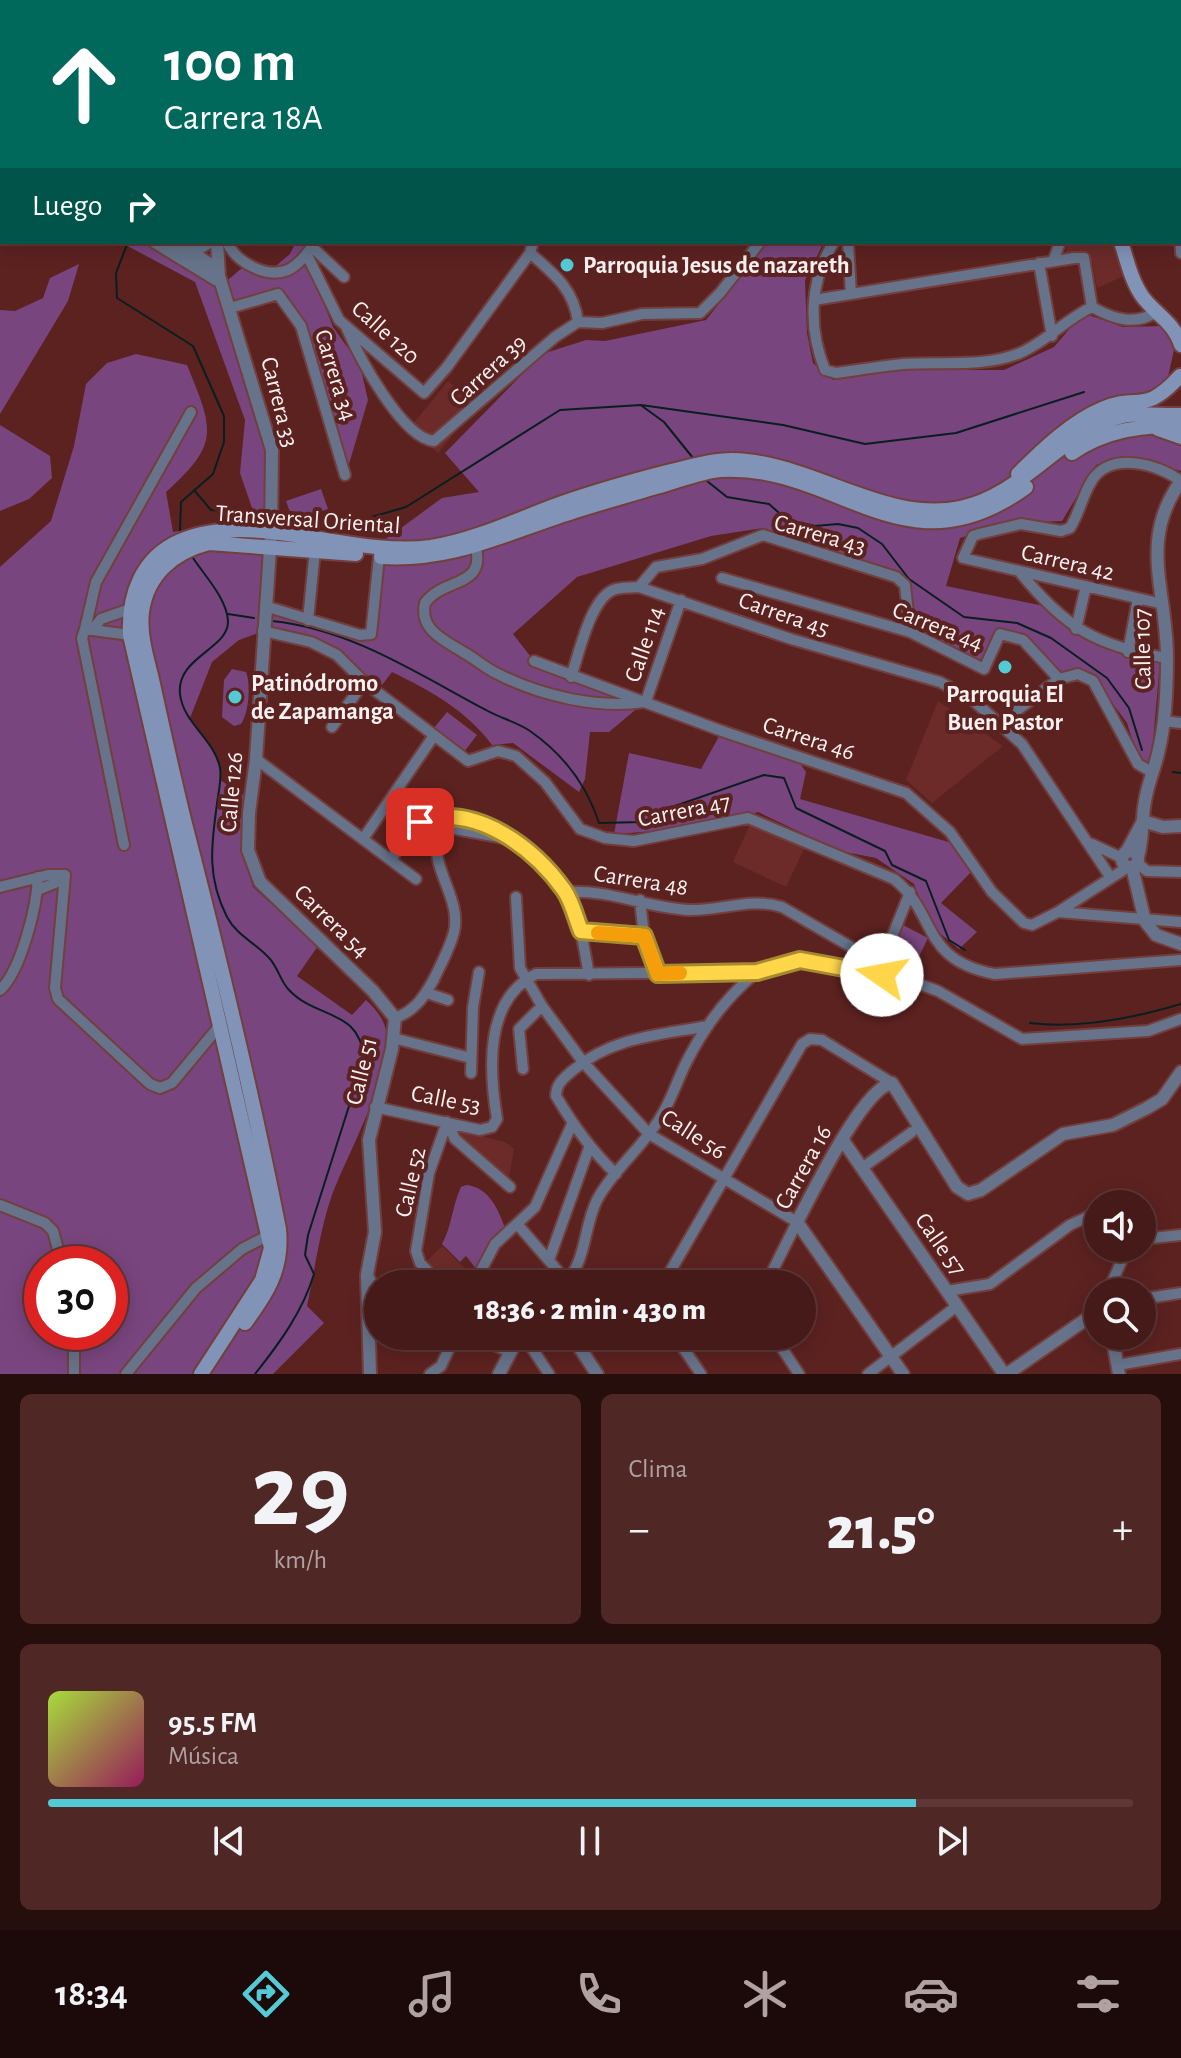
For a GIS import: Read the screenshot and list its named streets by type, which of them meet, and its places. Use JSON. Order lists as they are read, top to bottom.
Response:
{
  "streets": {
    "main road": ["Transversal Oriental"],
    "street": [
      "Calle 120",
      "Carrera 39",
      "Carrera 34",
      "Carrera 33",
      "Carrera 43",
      "Carrera 42",
      "Carrera 45",
      "Carrera 44",
      "Calle 114",
      "Calle 107",
      "Carrera 46",
      "Calle 126",
      "Carrera 47",
      "Carrera 48",
      "Carrera 54",
      "Calle 51",
      "Calle 53",
      "Calle 56",
      "Carrera 16",
      "Calle 52",
      "Calle 57"
    ]
  },
  "crossings": [
    ["Calle 120", "Carrera 39"],
    ["Carrera 34", "Carrera 33"],
    ["Carrera 33", "Transversal Oriental"],
    ["Carrera 33", "Calle 126"],
    ["Transversal Oriental", "Calle 126"],
    ["Carrera 43", "Carrera 45"],
    ["Carrera 43", "Carrera 44"],
    ["Carrera 42", "Calle 107"],
    ["Carrera 45", "Calle 114"],
    ["Carrera 45", "Carrera 46"],
    ["Calle 114", "Carrera 46"],
    ["Calle 126", "Carrera 47"],
    ["Calle 126", "Carrera 54"],
    ["Carrera 48", "Calle 51"],
    ["Carrera 54", "Calle 51"],
    ["Calle 51", "Calle 53"],
    ["Calle 53", "Calle 56"],
    ["Calle 53", "Calle 52"],
    ["Calle 56", "Carrera 16"],
    ["Carrera 16", "Calle 57"]
  ],
  "places": ["Parroquia Jesus de nazareth", "Parroquia El Buen Pastor", "Patinódromo de Zapamanga"],
  "page": {
    "turn": ["100 m", "Carrera 18A"],
    "then": "Luego",
    "limit": "30",
    "trip": "18:36 · 2 min · 430 m",
    "tile": [
      ["29", "km/h"],
      "Clima"
    ],
    "heat": ["−", "21.5°", "+"],
    "song": ["95.5 FM", "Música"],
    "tabs": "18:34"
  }
}
